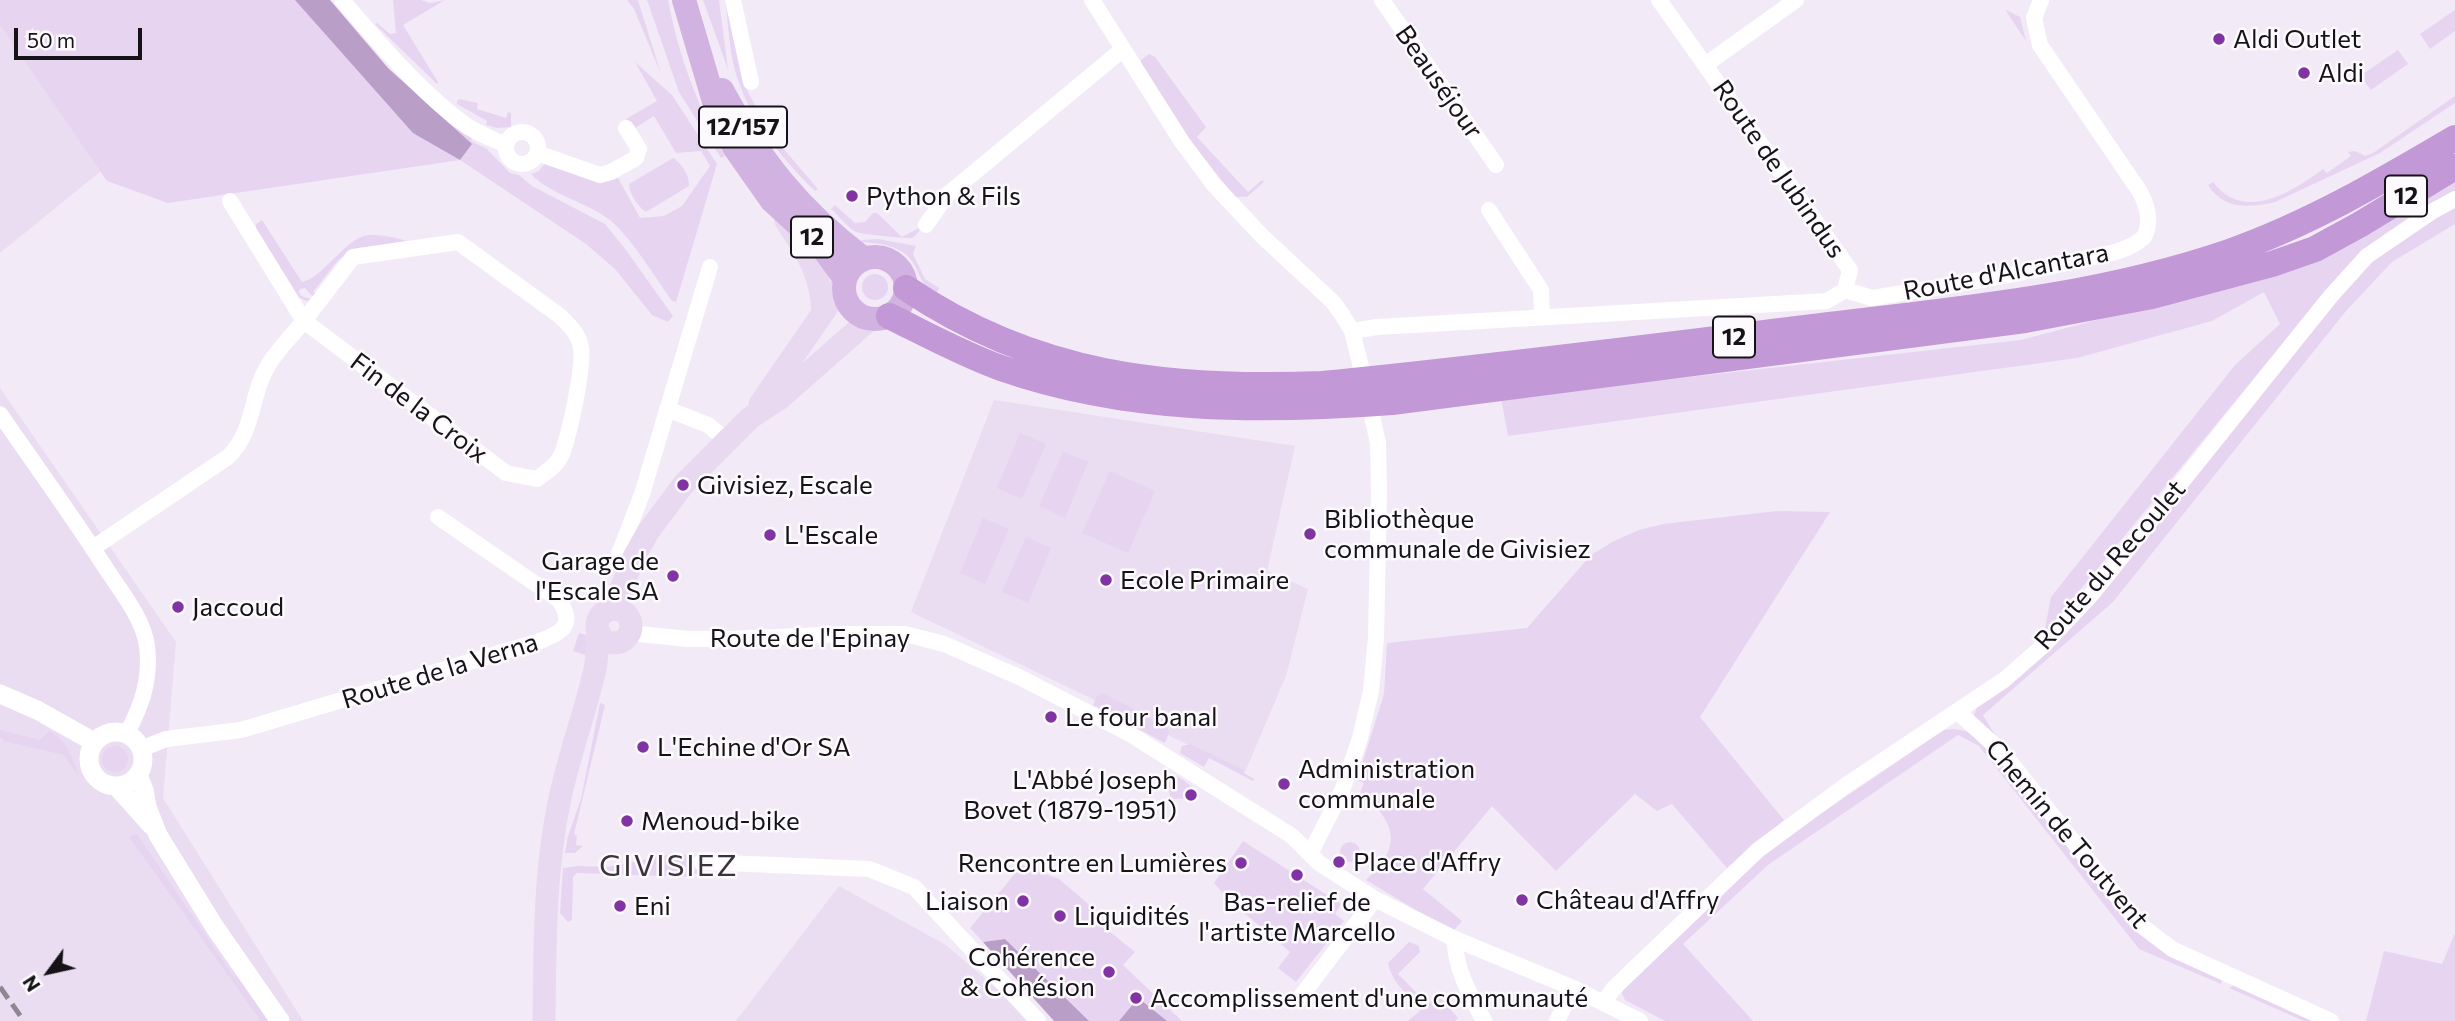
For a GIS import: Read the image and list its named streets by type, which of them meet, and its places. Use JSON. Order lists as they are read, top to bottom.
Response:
{
  "streets": {
    "highway": ["12"],
    "main road": ["12/157"],
    "street": [
      "Beauséjour",
      "Route de Jubindus",
      "Route d'Alcantara",
      "Fin de la Croix",
      "Route du Recoulet",
      "Route de l'Epinay",
      "Route de la Verna",
      "Chemin de Toutvent"
    ]
  },
  "crossings": [
    ["12/157", "12"],
    ["Route de Jubindus", "Route d'Alcantara"],
    ["Route du Recoulet", "Chemin de Toutvent"]
  ],
  "districts": ["GIVISIEZ"],
  "places": [
    "Aldi Outlet",
    "Aldi",
    "Python & Fils",
    "Givisiez, Escale",
    "Bibliothèque communale de Givisiez",
    "L'Escale",
    "Garage de l'Escale SA",
    "Ecole Primaire",
    "Jaccoud",
    "Le four banal",
    "L'Echine d'Or SA",
    "Administration communale",
    "L'Abbé Joseph Bovet (1879-1951)",
    "Menoud-bike",
    "Place d'Affry",
    "Rencontre en Lumières",
    "Bas-relief de l'artiste Marcello",
    "Château d'Affry",
    "Liaison",
    "Eni",
    "Liquidités",
    "Cohérence & Cohésion",
    "Accomplissement d'une communauté"
  ],
  "scale_bar": "50 m",
  "north": "bottom left"
}
